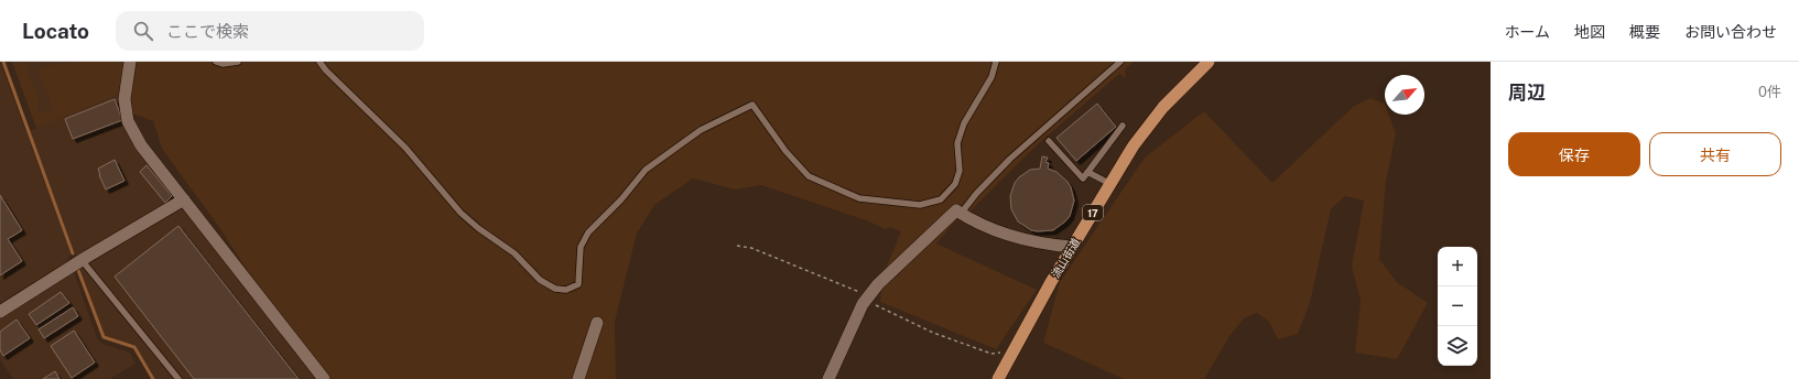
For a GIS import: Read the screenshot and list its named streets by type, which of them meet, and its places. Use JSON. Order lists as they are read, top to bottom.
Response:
{
  "streets": {
    "main road": ["17", "流山街道"]
  },
  "north": "top right",
  "page": {
    "header": "Locato",
    "search": "ここで検索",
    "nav": [
      "ホーム",
      "地図",
      "概要",
      "お問い合わせ"
    ],
    "heading": ["周辺", "0件"],
    "buttons": ["保存", "共有"],
    "map_buttons": ["+", "−"]
  }
}
